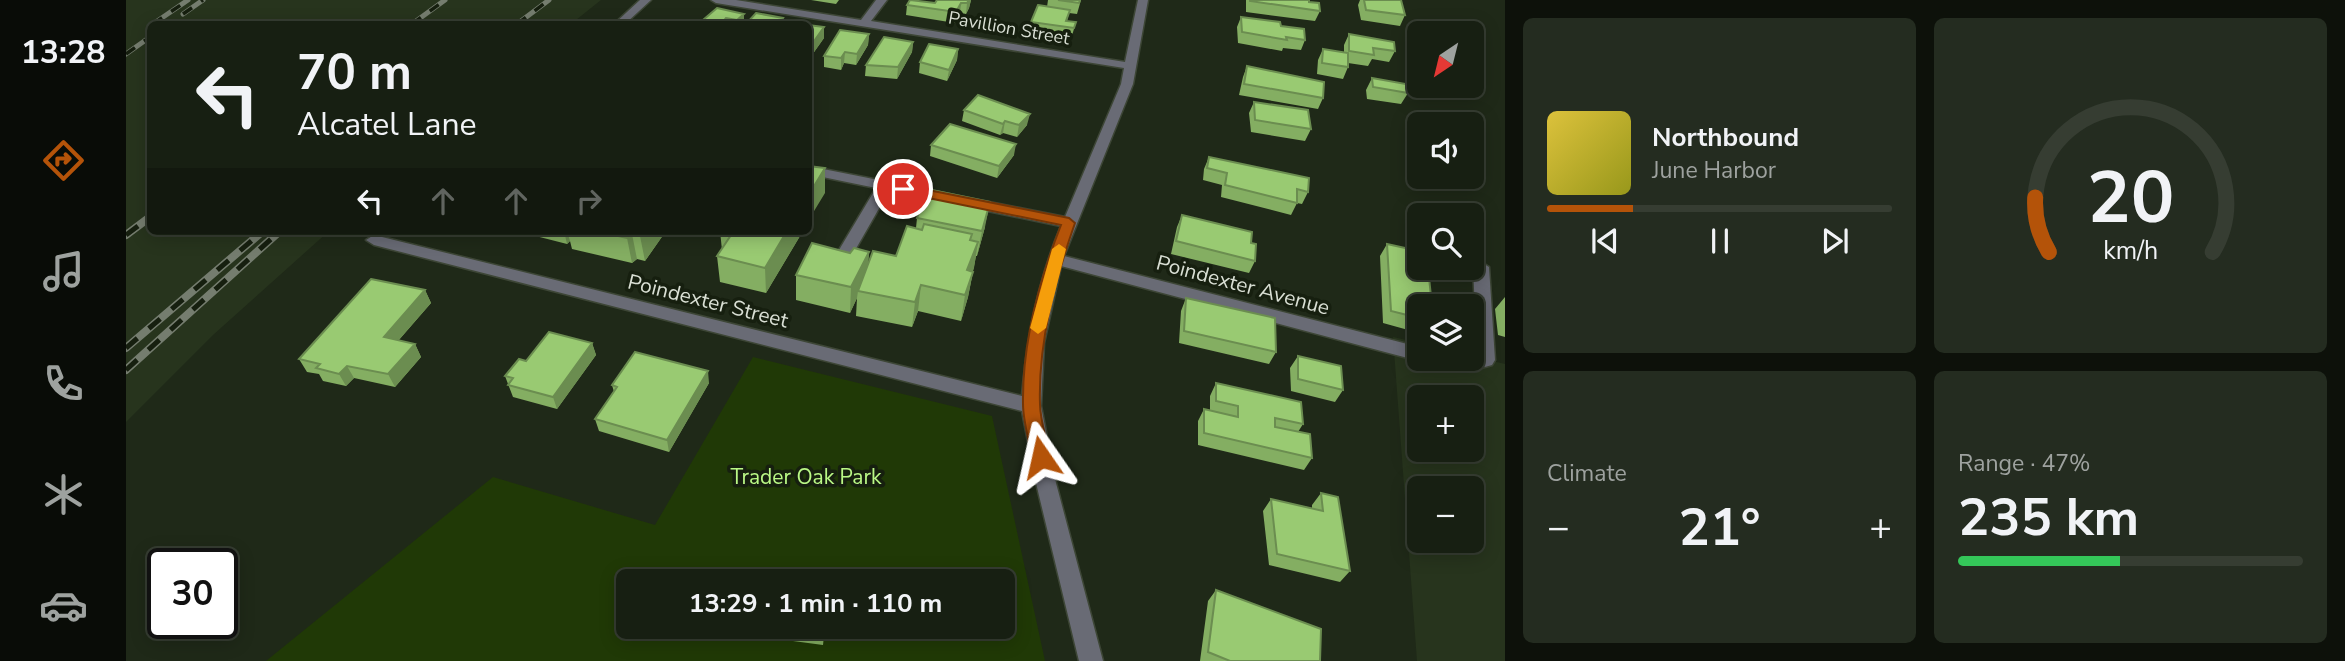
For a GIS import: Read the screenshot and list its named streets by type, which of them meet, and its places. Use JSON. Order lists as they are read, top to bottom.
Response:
{
  "streets": {
    "street": ["Pavillion Street", "Poindexter Avenue", "Poindexter Street"]
  },
  "parks": ["Trader Oak Park"],
  "north": "bottom left",
  "page": {
    "tabs": "13:28",
    "map_buttons": ["+", "−"],
    "turn": ["70 m", "Alcatel Lane"],
    "song": ["Northbound", "June Harbor"],
    "tile": [
      "Climate",
      ["Range · 47%", "235 km"]
    ],
    "heat": ["−", "21°", "+"],
    "limit": "30",
    "trip": "13:29 · 1 min · 110 m",
    "gauge": ["20", "km/h"]
  }
}
